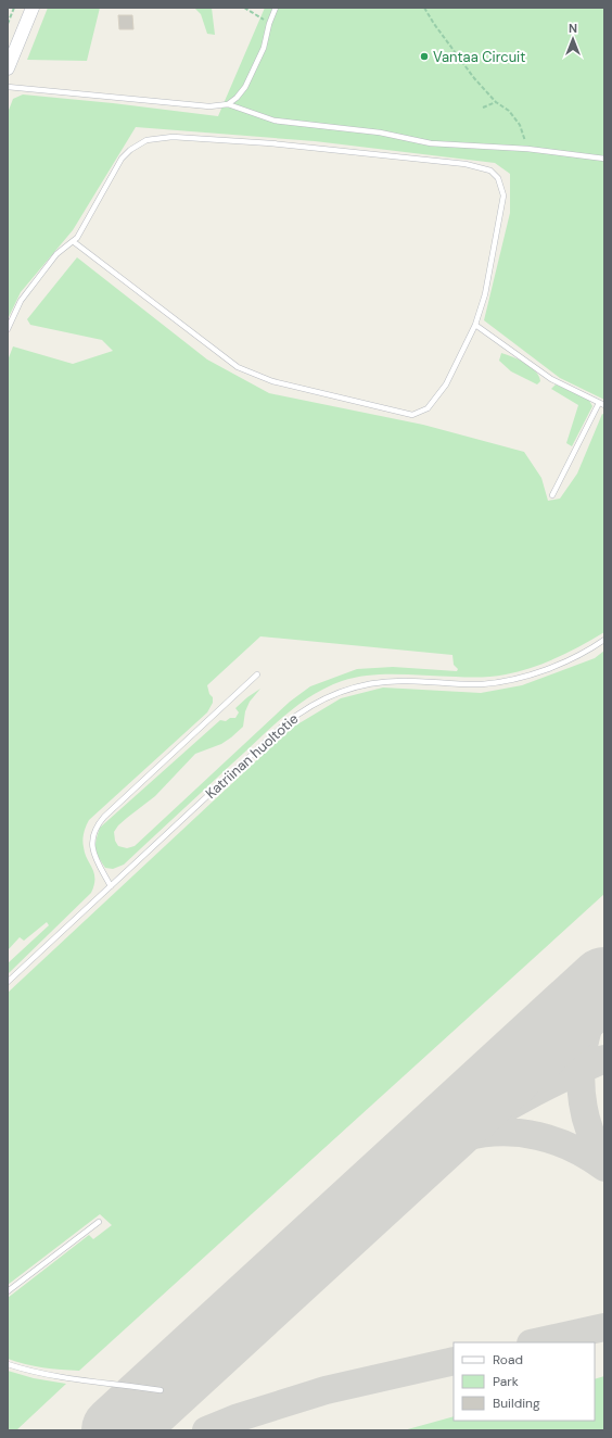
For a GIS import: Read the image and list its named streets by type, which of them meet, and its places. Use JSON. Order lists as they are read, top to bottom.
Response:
{
  "streets": {
    "lane": ["Katriinan huoltotie"]
  },
  "places": ["Vantaa Circuit"],
  "legend": ["Road", "Park", "Building"],
  "north": "top"
}
